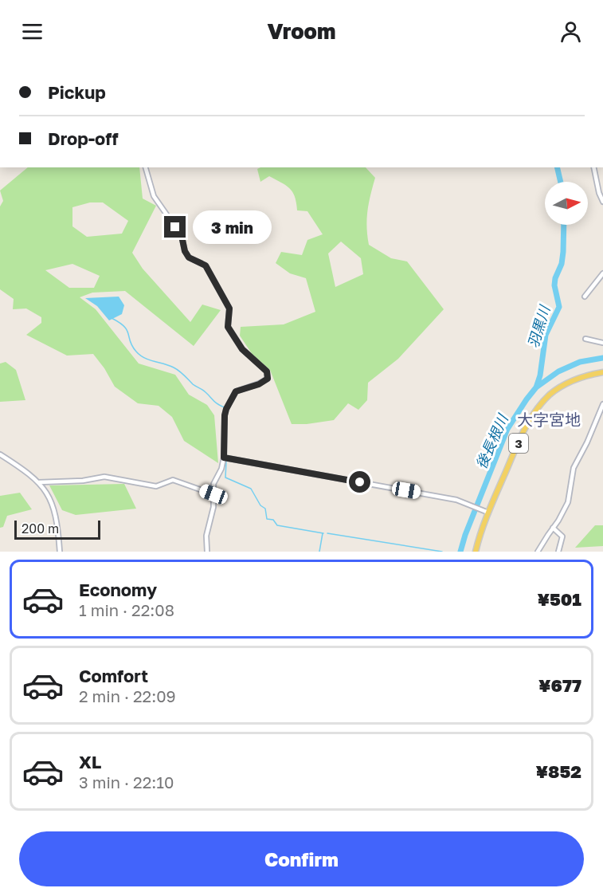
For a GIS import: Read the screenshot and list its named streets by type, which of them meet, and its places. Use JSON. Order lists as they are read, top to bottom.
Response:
{
  "streets": {
    "main road": ["3"]
  },
  "districts": ["大字宮地"],
  "water": ["羽黒川", "後長根川"],
  "scale_bar": "200 m",
  "north": "right",
  "page": {
    "header": "Vroom",
    "banner": ["Pickup", "Drop-off"],
    "bubble": "3 min",
    "scale": "200 m",
    "list": [
      {
        "name": "Economy",
        "note": "1 min · 22:08",
        "value": "¥501"
      },
      {
        "name": "Comfort",
        "note": "2 min · 22:09",
        "value": "¥677"
      },
      {
        "name": "XL",
        "note": "3 min · 22:10",
        "value": "¥852"
      }
    ],
    "buttons": "Confirm"
  }
}
